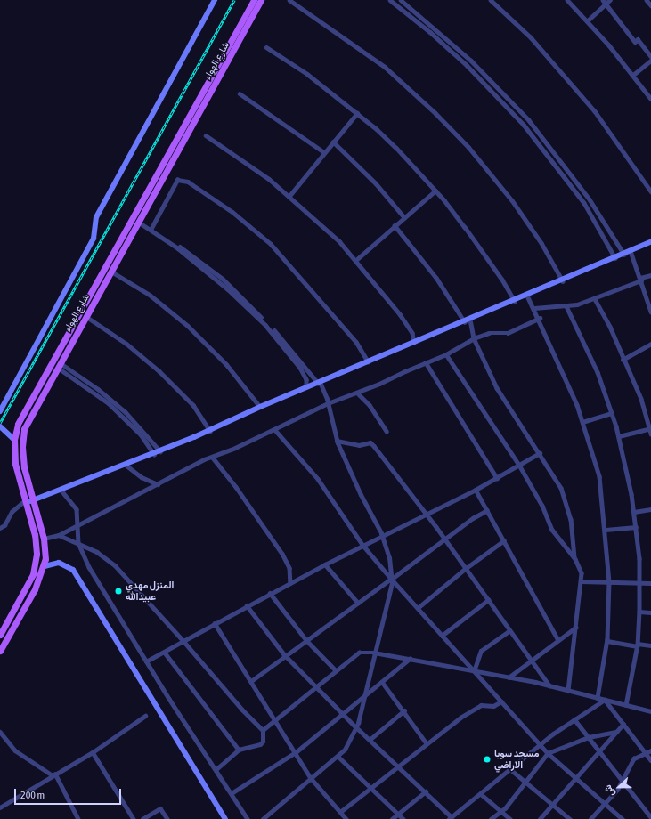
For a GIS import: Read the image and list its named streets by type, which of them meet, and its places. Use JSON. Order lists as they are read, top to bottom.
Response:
{
  "streets": {
    "main road": ["شارع الهواء"]
  },
  "places": ["المنزل مهدي عبيدالله", "مسجد سوبا الاراضي"],
  "scale_bar": "200 m",
  "north": "left"
}
